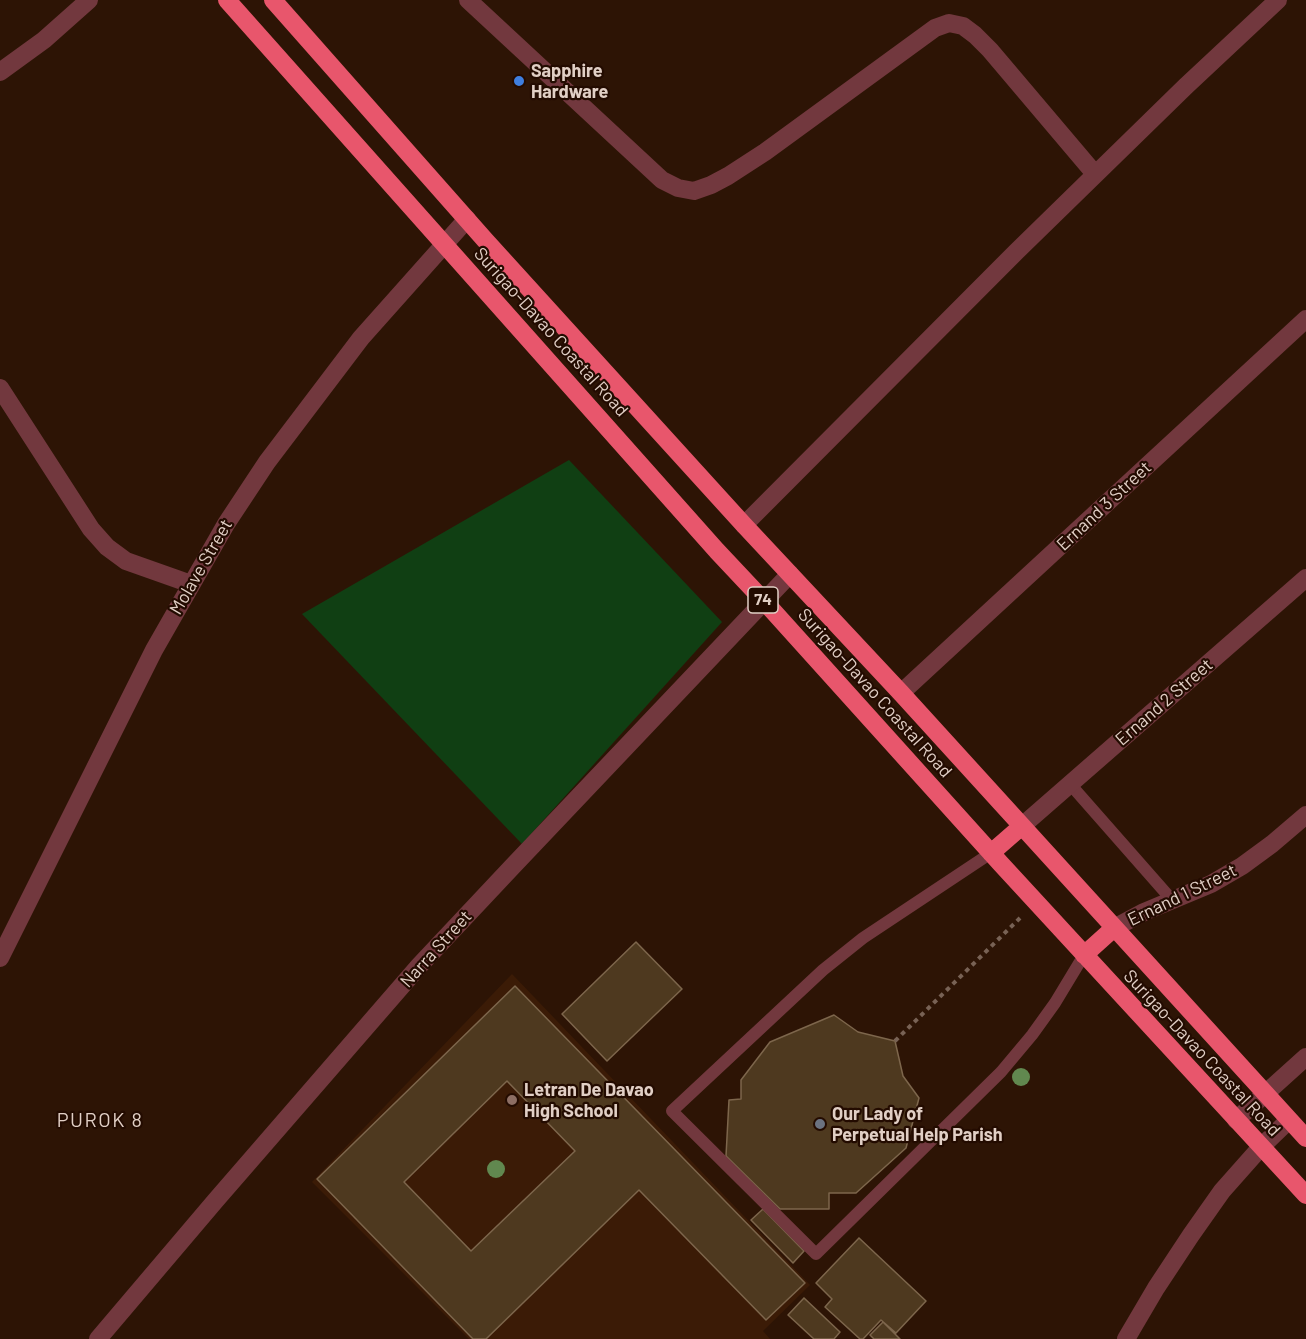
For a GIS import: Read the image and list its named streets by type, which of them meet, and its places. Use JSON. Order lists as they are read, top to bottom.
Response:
{
  "streets": {
    "highway": ["Surigao-Davao Coastal Road", "74"],
    "street": [
      "Ernand 3 Street",
      "Molave Street",
      "Ernand 2 Street",
      "Ernand 1 Street",
      "Narra Street"
    ]
  },
  "crossings": [
    ["Surigao-Davao Coastal Road", "Ernand 3 Street"],
    ["Surigao-Davao Coastal Road", "Molave Street"],
    ["Surigao-Davao Coastal Road", "Ernand 2 Street"],
    ["Surigao-Davao Coastal Road", "Ernand 1 Street"],
    ["Surigao-Davao Coastal Road", "Narra Street"]
  ],
  "districts": ["PUROK 8"],
  "places": ["Sapphire Hardware", "Letran De Davao High School", "Our Lady of Perpetual Help Parish"]
}
